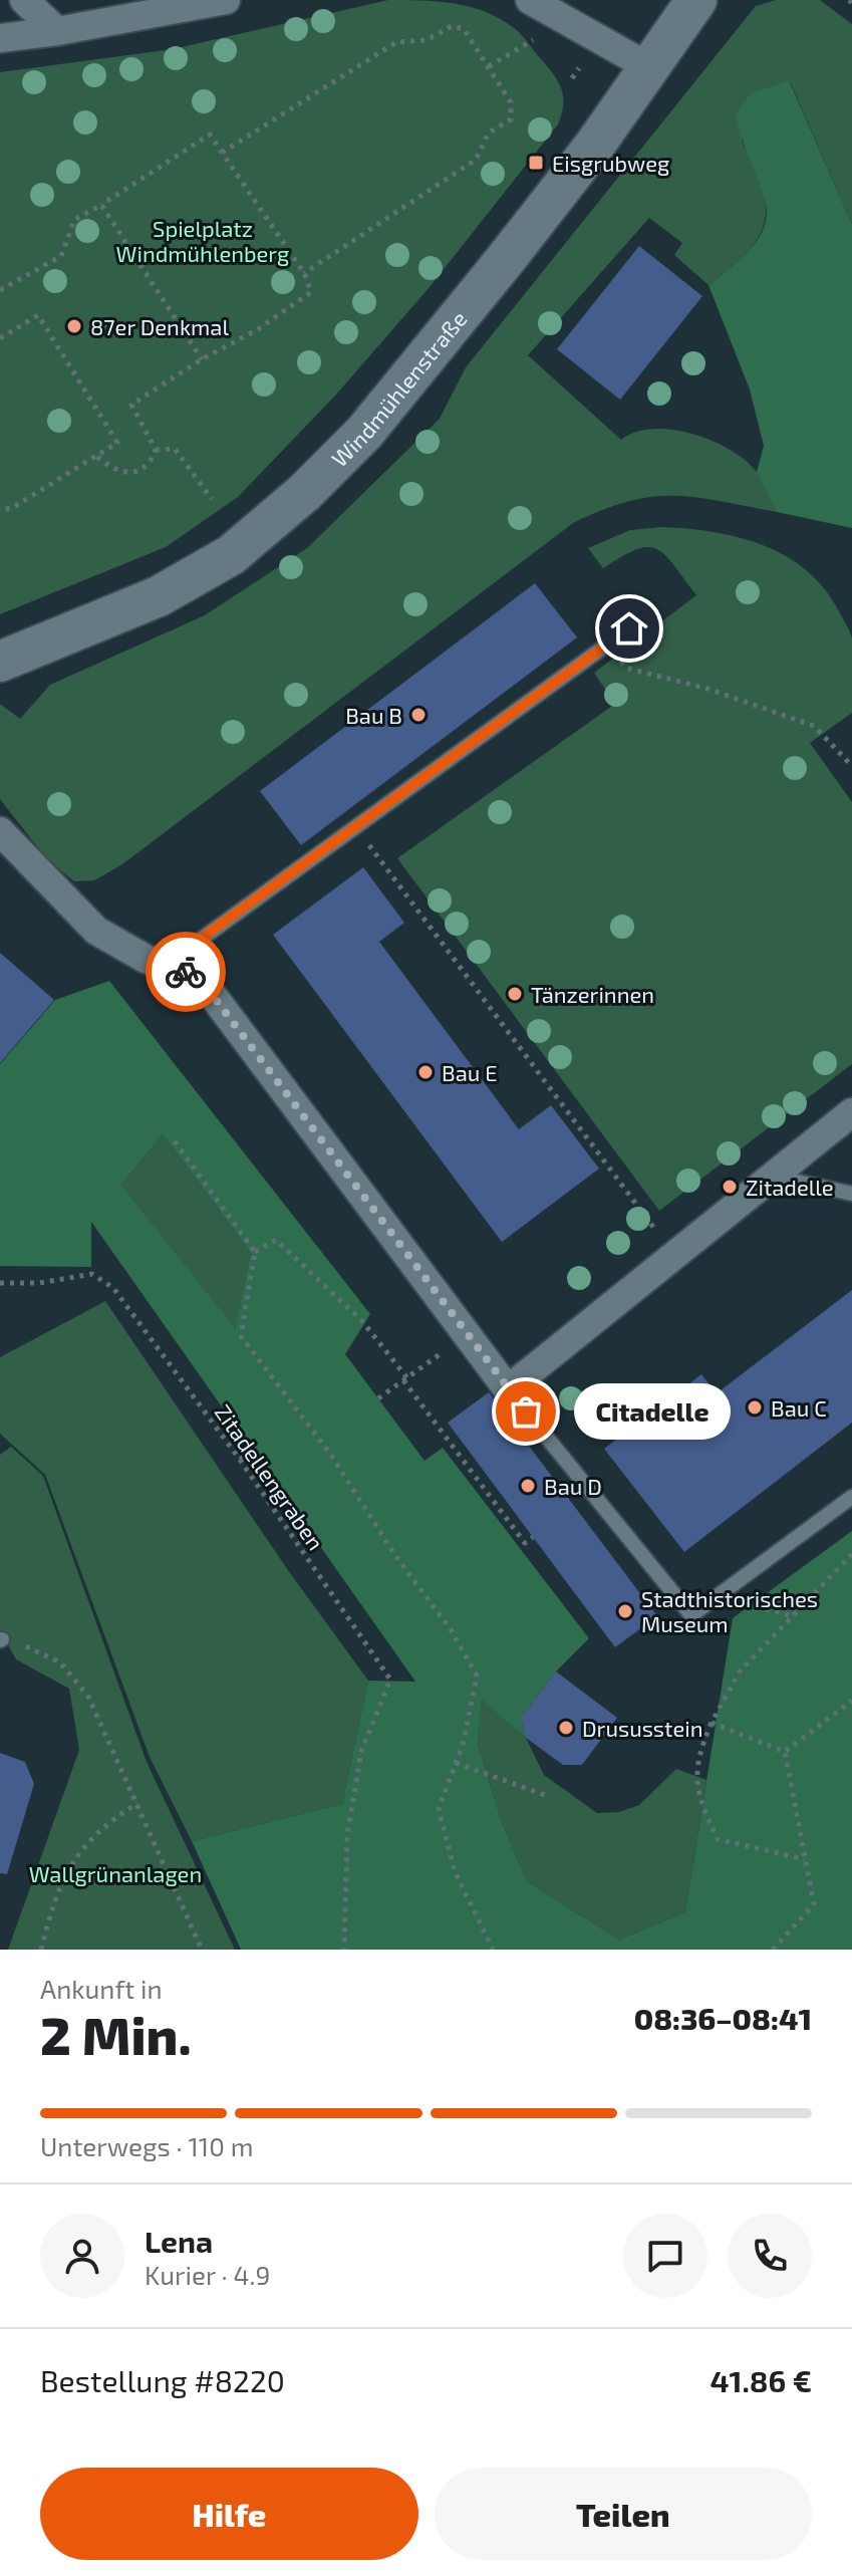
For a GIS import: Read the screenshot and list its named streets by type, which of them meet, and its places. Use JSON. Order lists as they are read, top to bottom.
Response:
{
  "streets": {
    "street": ["Windmühlenstraße"],
    "path": ["Zitadellengraben"]
  },
  "parks": ["Spielplatz Windmühlenberg", "Wallgrünanlagen"],
  "places": {
    "transit": ["Eisgrubweg"],
    "other": [
      "87er Denkmal",
      "Bau B",
      "Tänzerinnen",
      "Bau E",
      "Zitadelle",
      "Bau C",
      "Citadelle",
      "Bau D",
      "Stadthistorisches Museum",
      "Drususstein"
    ]
  },
  "page": {
    "bubble": "Citadelle",
    "heading": ["2 Min.", "Ankunft in", "08:36–08:41"],
    "panel": [
      "Lena",
      "Kurier · 4.9",
      "Bestellung #8220",
      "41.86 €"
    ],
    "bar": "Unterwegs · 110 m",
    "buttons": ["Hilfe", "Teilen"]
  }
}
